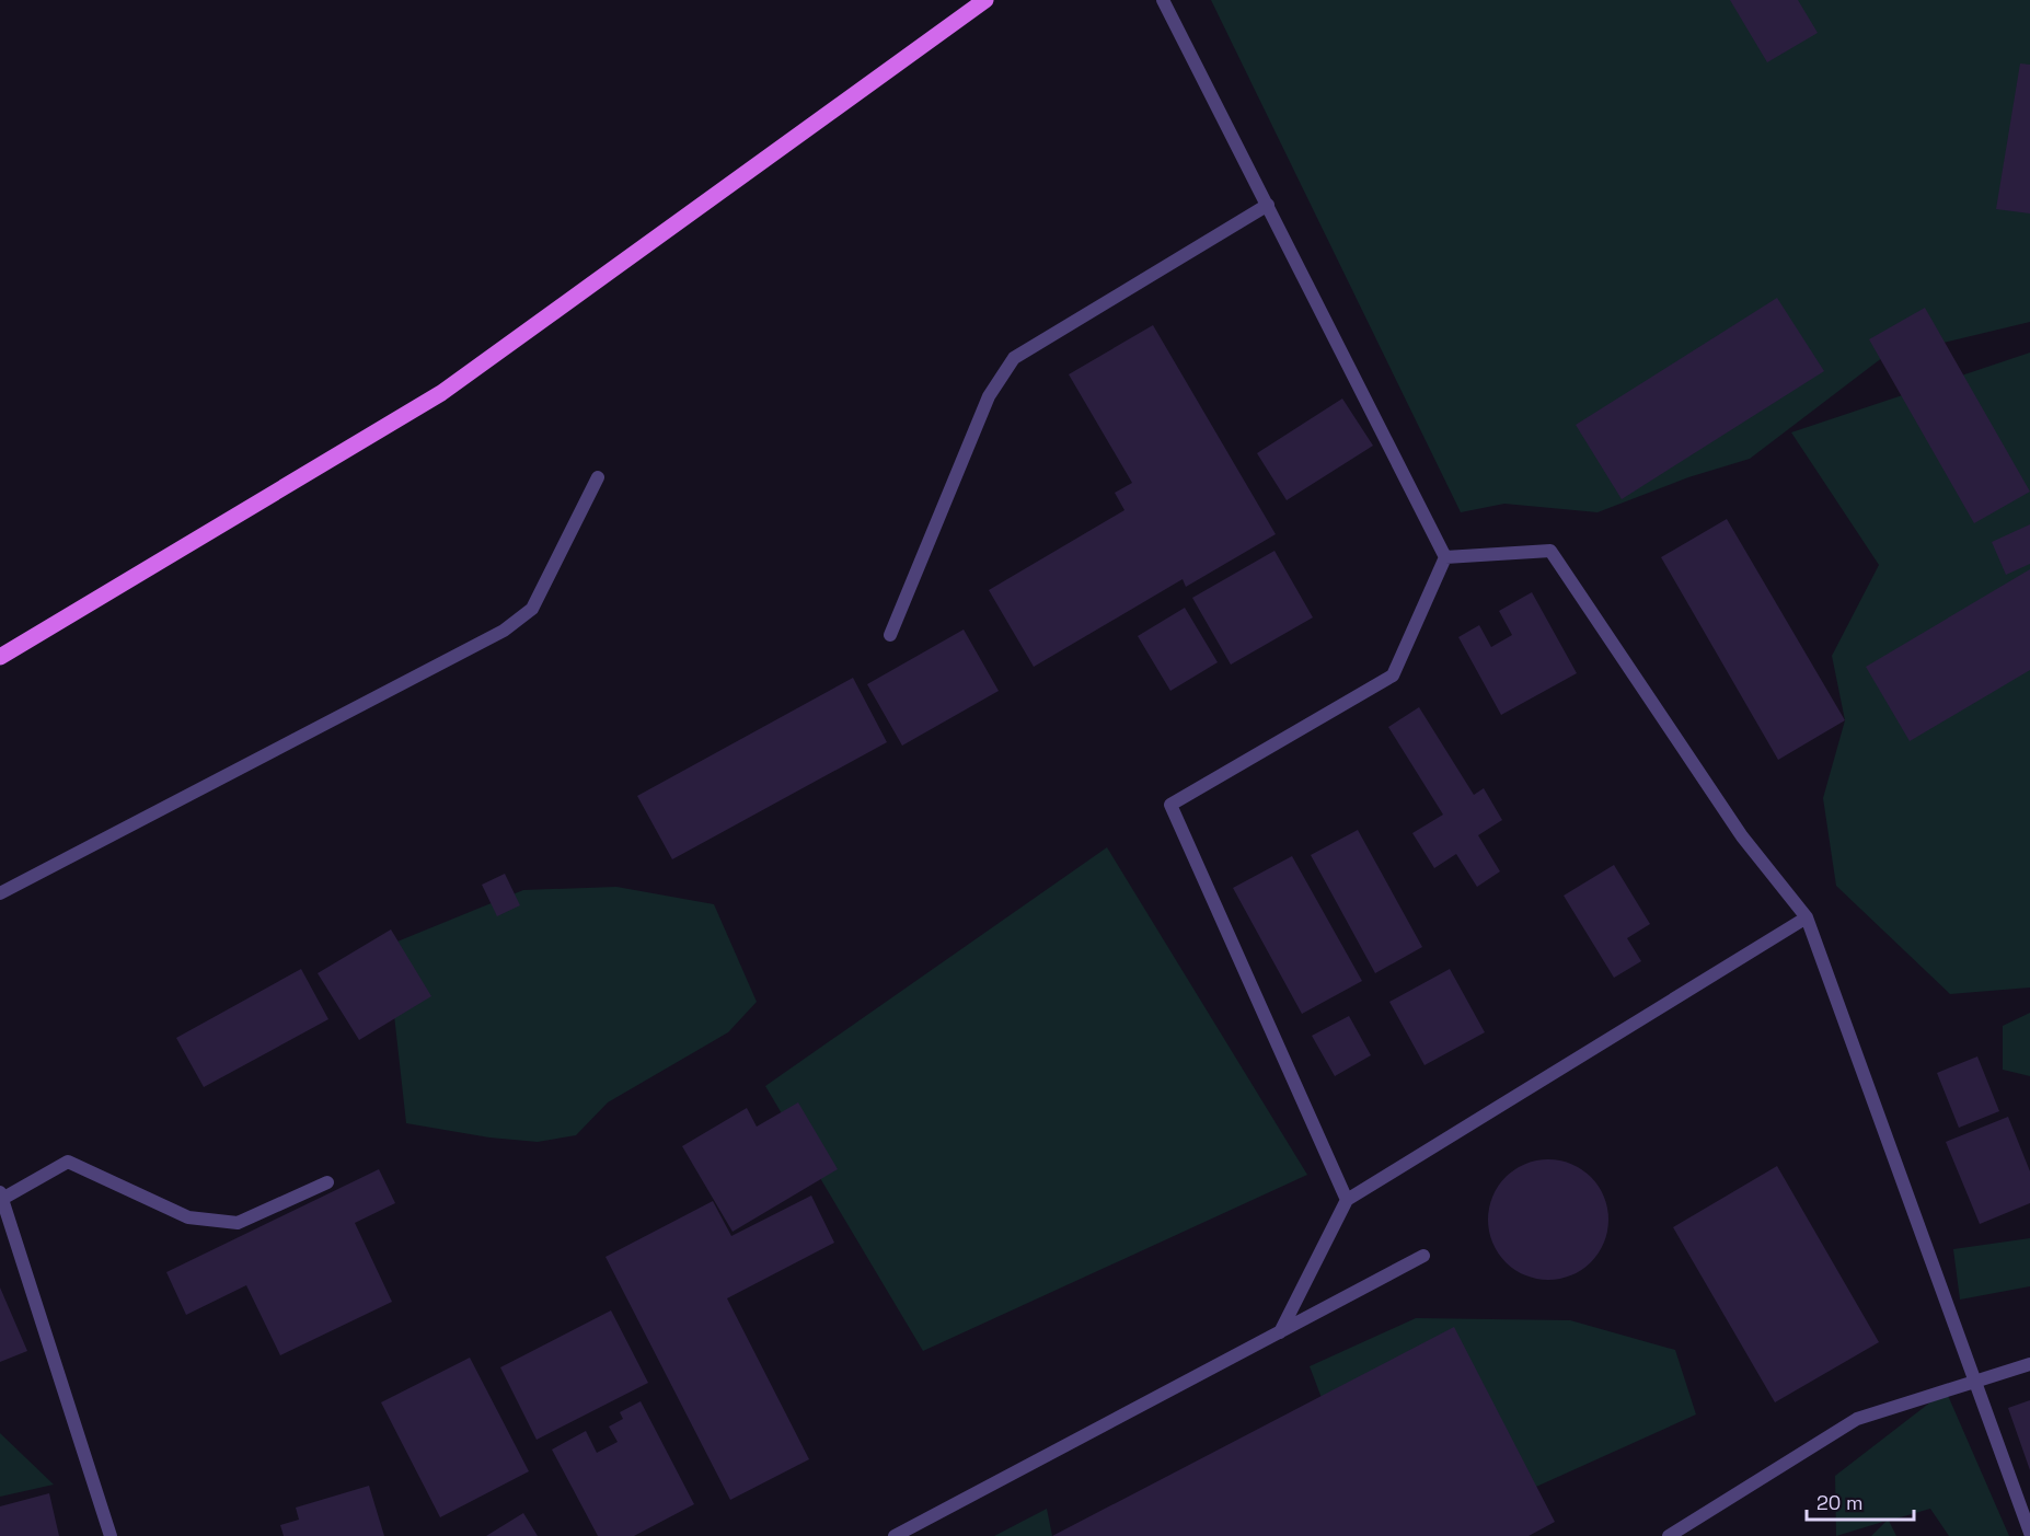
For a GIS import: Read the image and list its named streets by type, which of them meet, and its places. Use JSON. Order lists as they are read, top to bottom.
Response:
{
  "scale_bar": "20 m"
}
